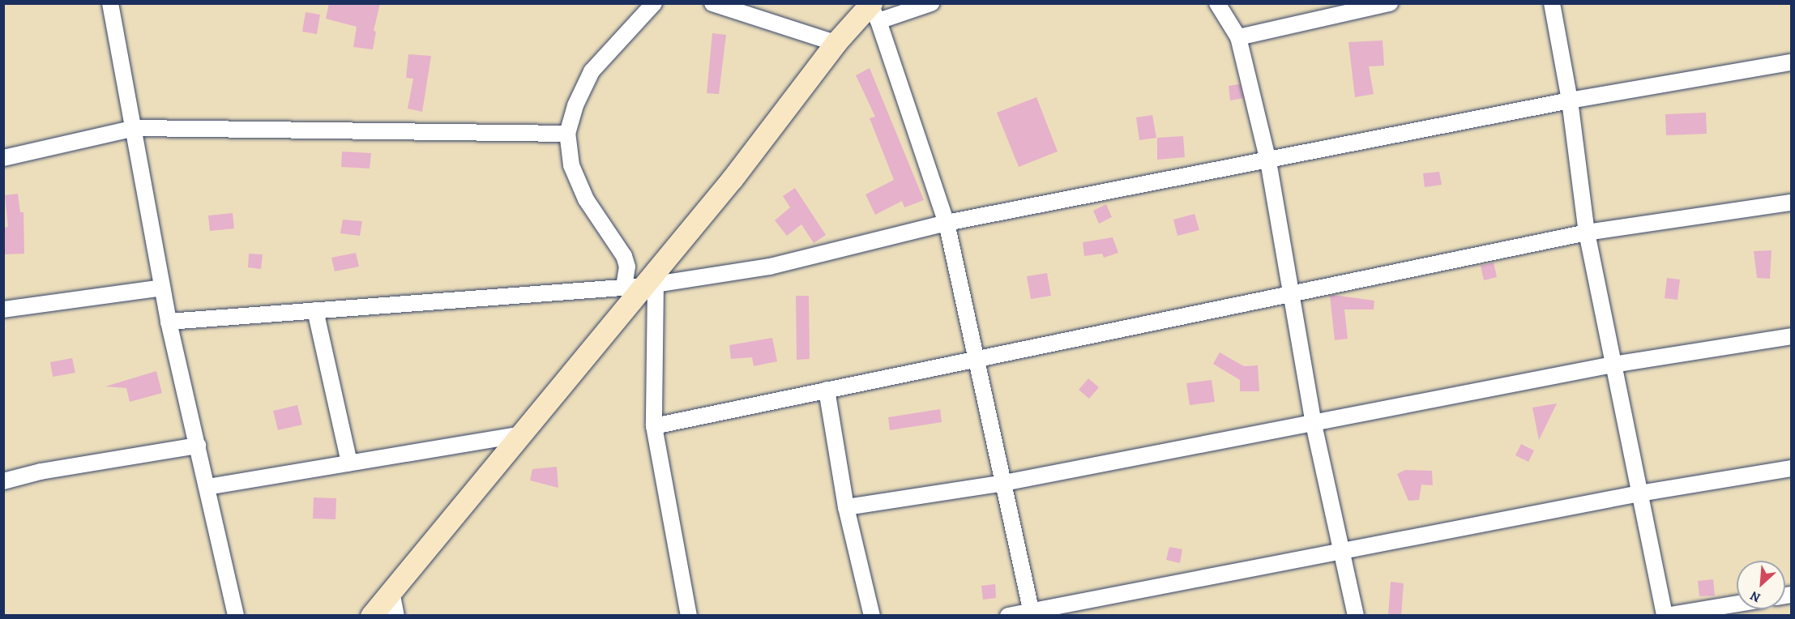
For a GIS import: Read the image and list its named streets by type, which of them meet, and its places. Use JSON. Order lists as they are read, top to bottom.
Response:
{
  "north": "bottom left"
}
